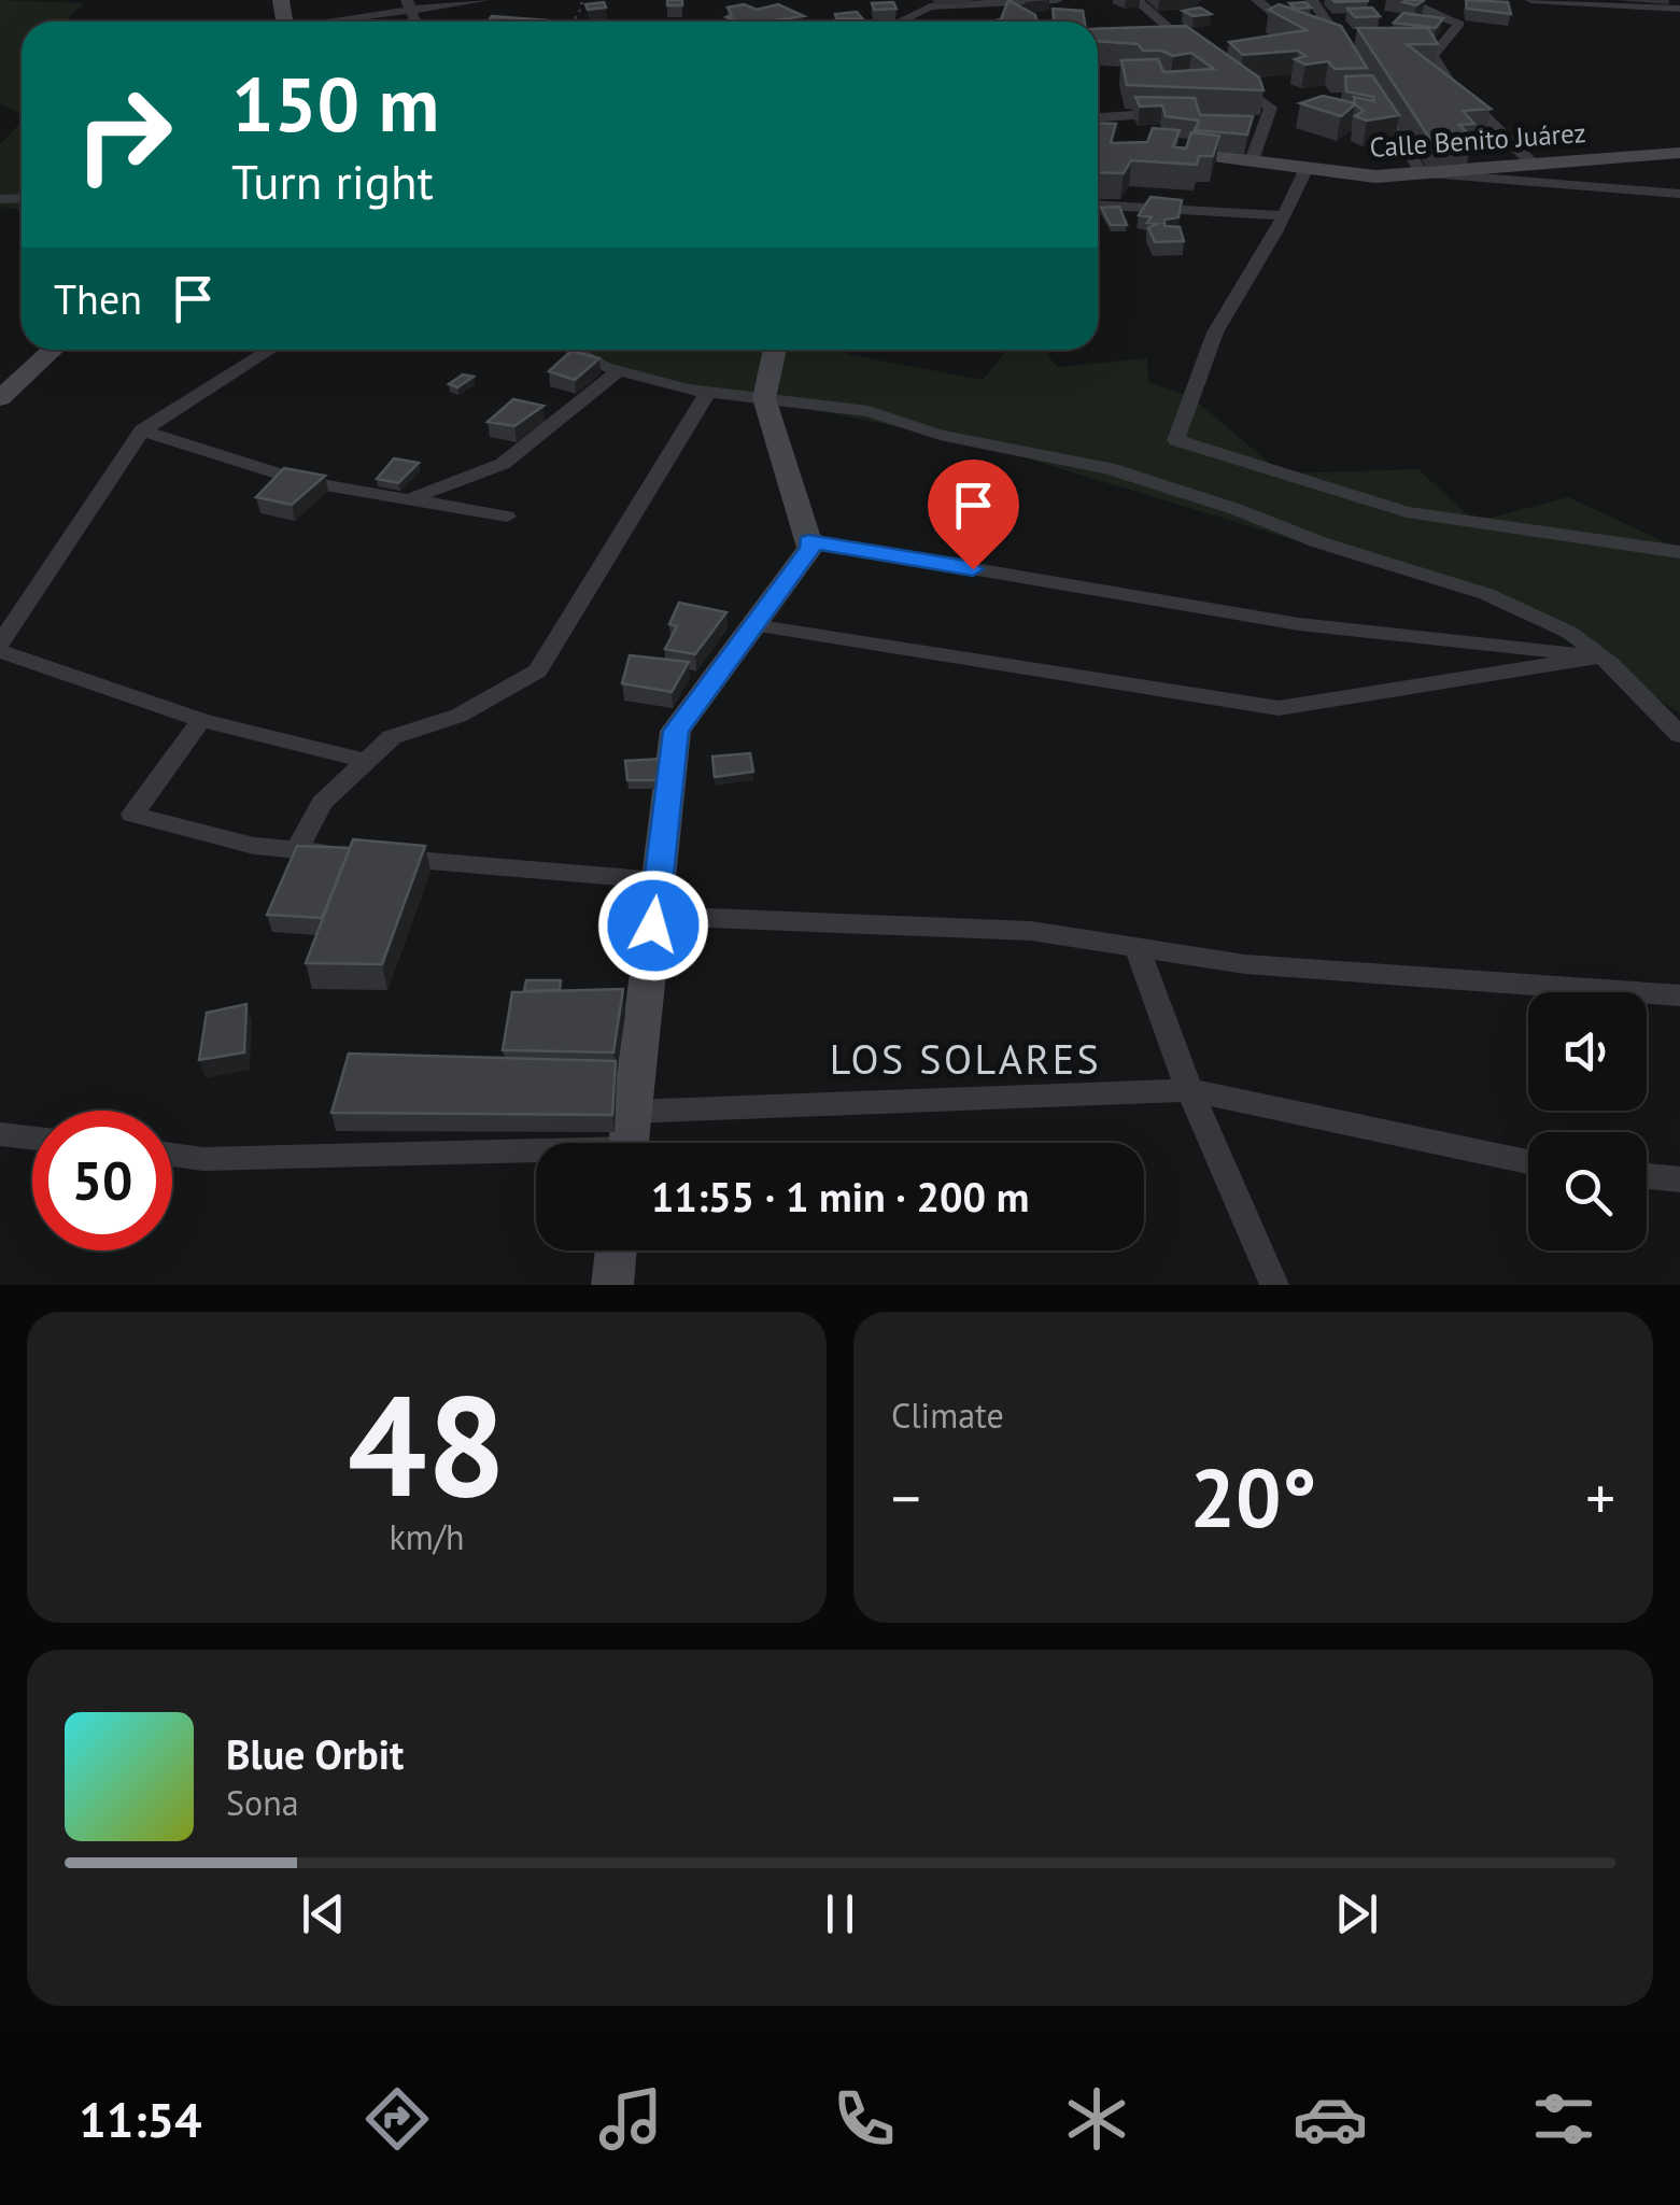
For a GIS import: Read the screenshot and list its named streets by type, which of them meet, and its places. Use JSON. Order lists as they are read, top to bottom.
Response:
{
  "streets": {
    "main road": ["Calle Benito Juárez"]
  },
  "districts": ["LOS SOLARES"],
  "page": {
    "turn": ["150 m", "Turn right"],
    "then": "Then",
    "limit": "50",
    "trip": "11:55 · 1 min · 200 m",
    "tile": [
      ["48", "km/h"],
      "Climate"
    ],
    "heat": ["−", "20°", "+"],
    "song": ["Blue Orbit", "Sona"],
    "tabs": "11:54"
  }
}
